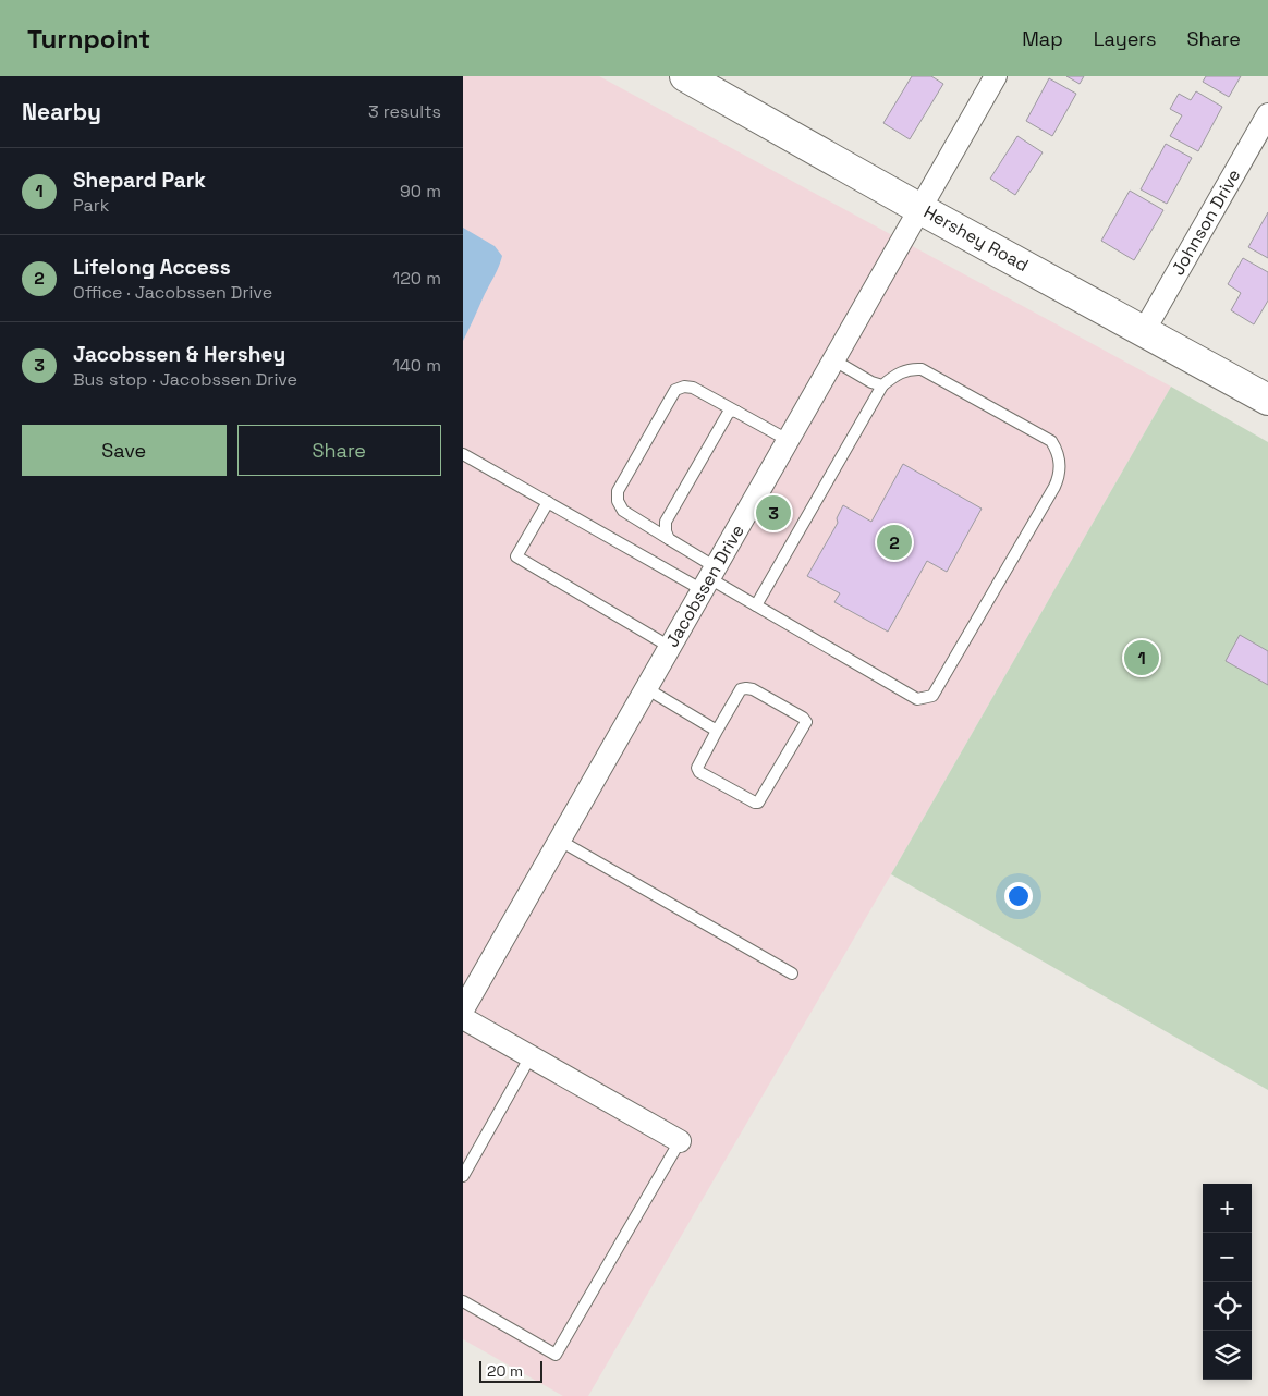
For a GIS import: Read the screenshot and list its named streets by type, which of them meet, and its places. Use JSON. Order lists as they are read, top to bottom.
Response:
{
  "streets": {
    "main road": ["Hershey Road"],
    "street": ["Johnson Drive", "Jacobssen Drive"]
  },
  "crossings": [
    ["Johnson Drive", "Hershey Road"],
    ["Hershey Road", "Jacobssen Drive"]
  ],
  "scale_bar": "20 m",
  "page": {
    "header": "Turnpoint",
    "nav": ["Map", "Layers", "Share"],
    "heading": ["Nearby", "3 results"],
    "list": [
      {
        "mark": "1",
        "name": "Shepard Park",
        "note": "Park",
        "value": "90 m"
      },
      {
        "mark": "2",
        "name": "Lifelong Access",
        "note": "Office · Jacobssen Drive",
        "value": "120 m"
      },
      {
        "mark": "3",
        "name": "Jacobssen & Hershey",
        "note": "Bus stop · Jacobssen Drive",
        "value": "140 m"
      }
    ],
    "buttons": ["Save", "Share"],
    "pins": ["3", "2", "1"],
    "map_buttons": ["+", "−"],
    "scale": "20 m"
  }
}
